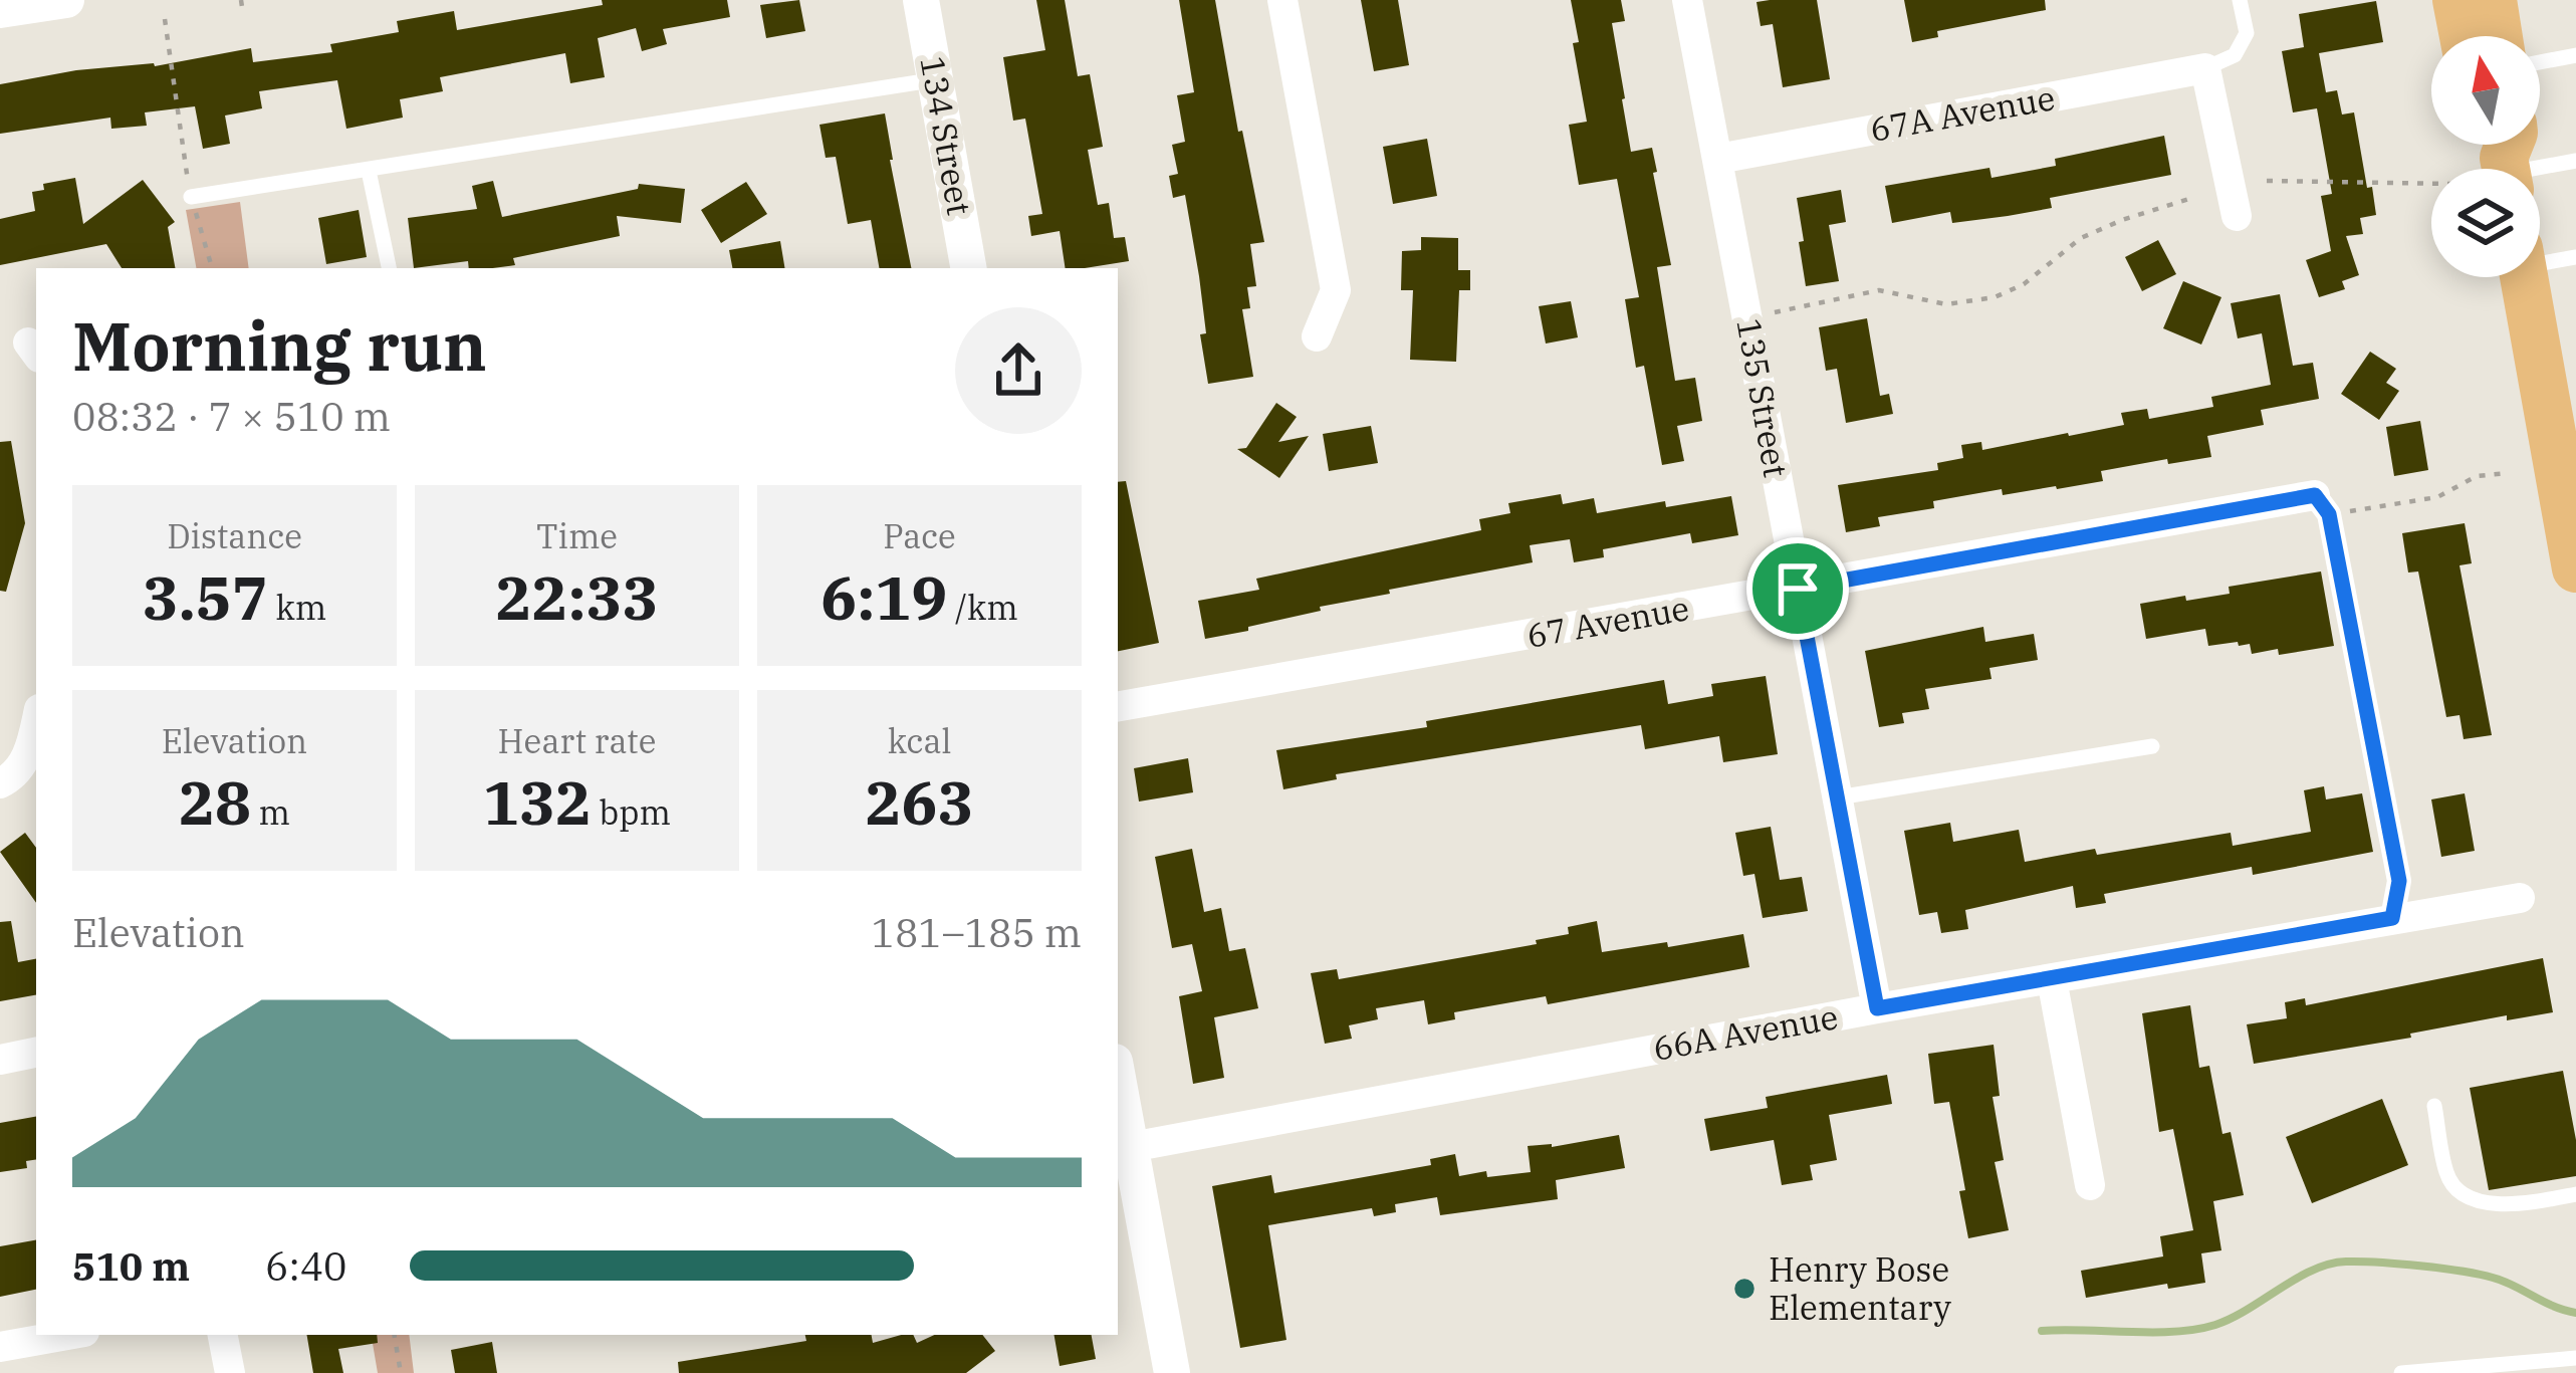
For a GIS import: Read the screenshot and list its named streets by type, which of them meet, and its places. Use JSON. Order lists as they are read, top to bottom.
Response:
{
  "streets": {
    "street": [
      "67A Avenue",
      "134 Street",
      "135 Street",
      "67 Avenue",
      "66A Avenue"
    ]
  },
  "crossings": [
    ["67A Avenue", "135 Street"],
    ["135 Street", "67 Avenue"],
    ["135 Street", "66A Avenue"]
  ],
  "places": ["Henry Bose Elementary"],
  "north": "top",
  "page": {
    "heading": ["Morning run", "08:32 · 7 × 510 m"],
    "stats": [
      ["Distance", "3.57 km"],
      ["Time", "22:33"],
      ["Pace", "6:19 /km"],
      ["Elevation", "28 m"],
      ["Heart rate", "132 bpm"],
      ["kcal", "263"]
    ],
    "chart": ["Elevation", "181–185 m"],
    "list": [
      {
        "name": "510 m",
        "note": "6:40"
      }
    ]
  }
}
